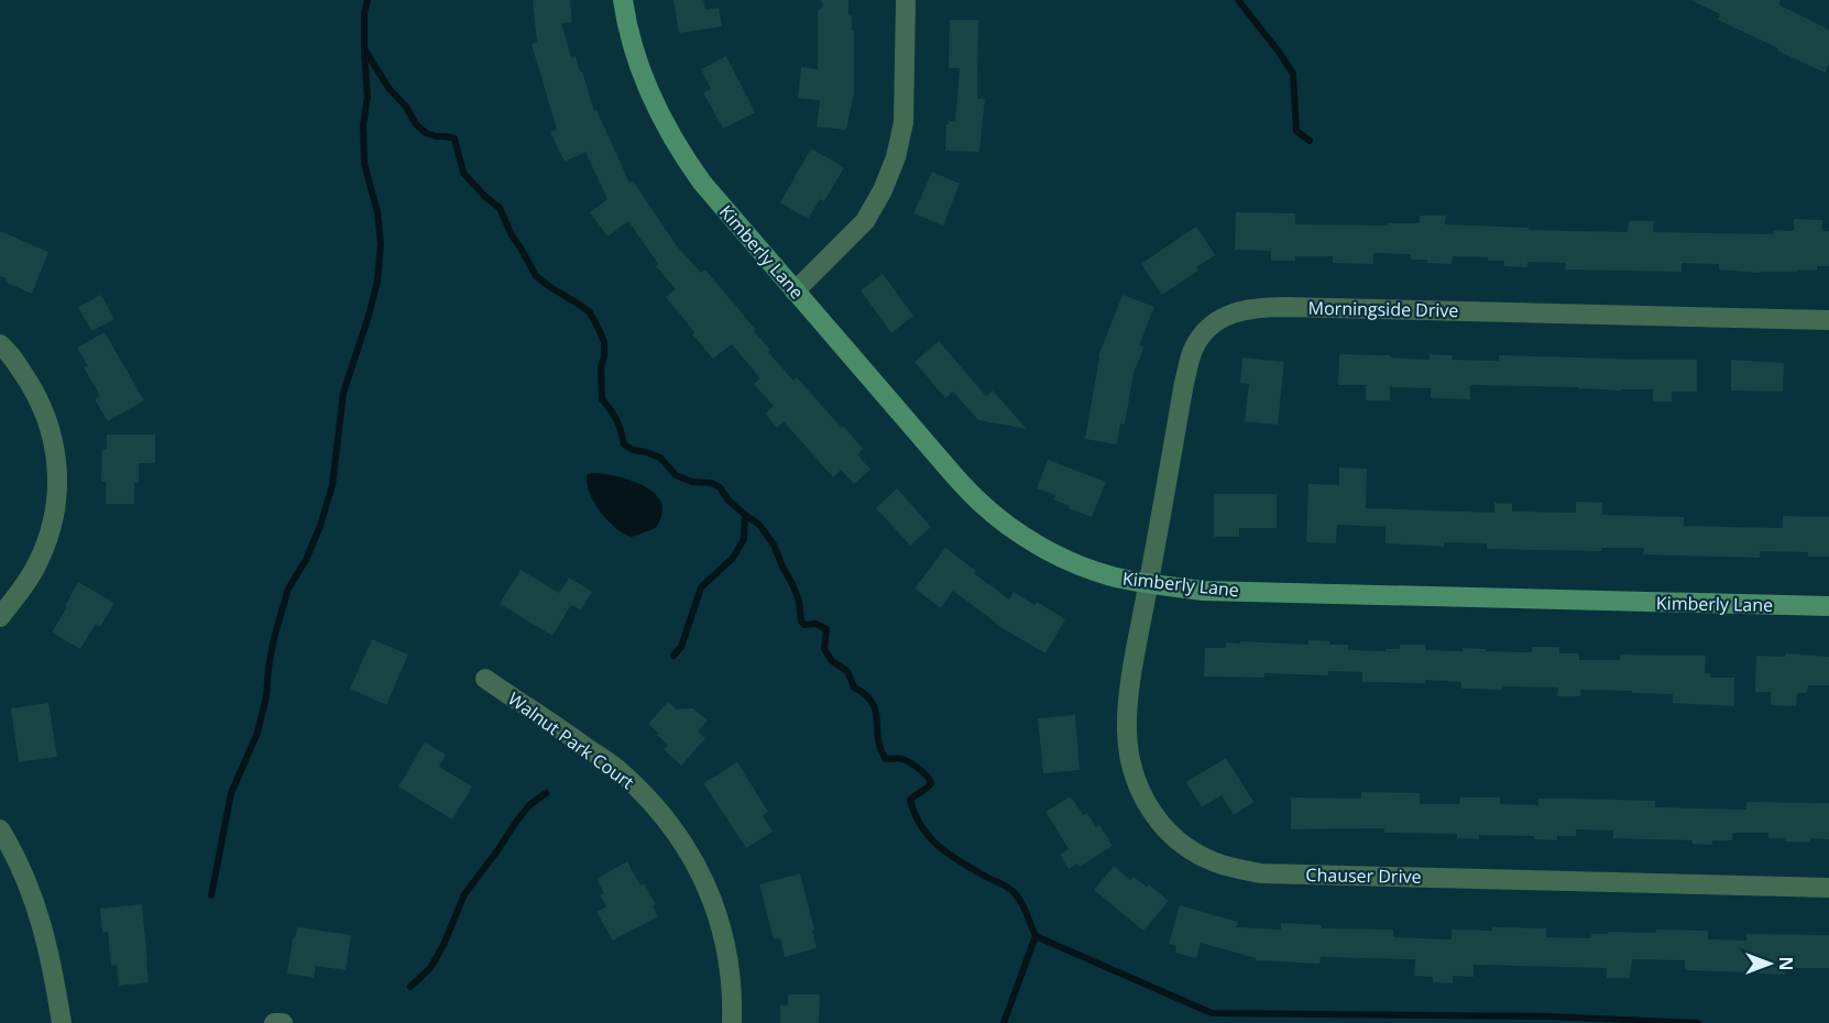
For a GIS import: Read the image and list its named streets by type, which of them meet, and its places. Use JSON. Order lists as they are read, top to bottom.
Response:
{
  "streets": {
    "street": [
      "Kimberly Lane",
      "Morningside Drive",
      "Walnut Park Court",
      "Chauser Drive"
    ]
  },
  "crossings": [
    ["Kimberly Lane", "Morningside Drive"],
    ["Kimberly Lane", "Chauser Drive"],
    ["Morningside Drive", "Chauser Drive"]
  ],
  "north": "right"
}
